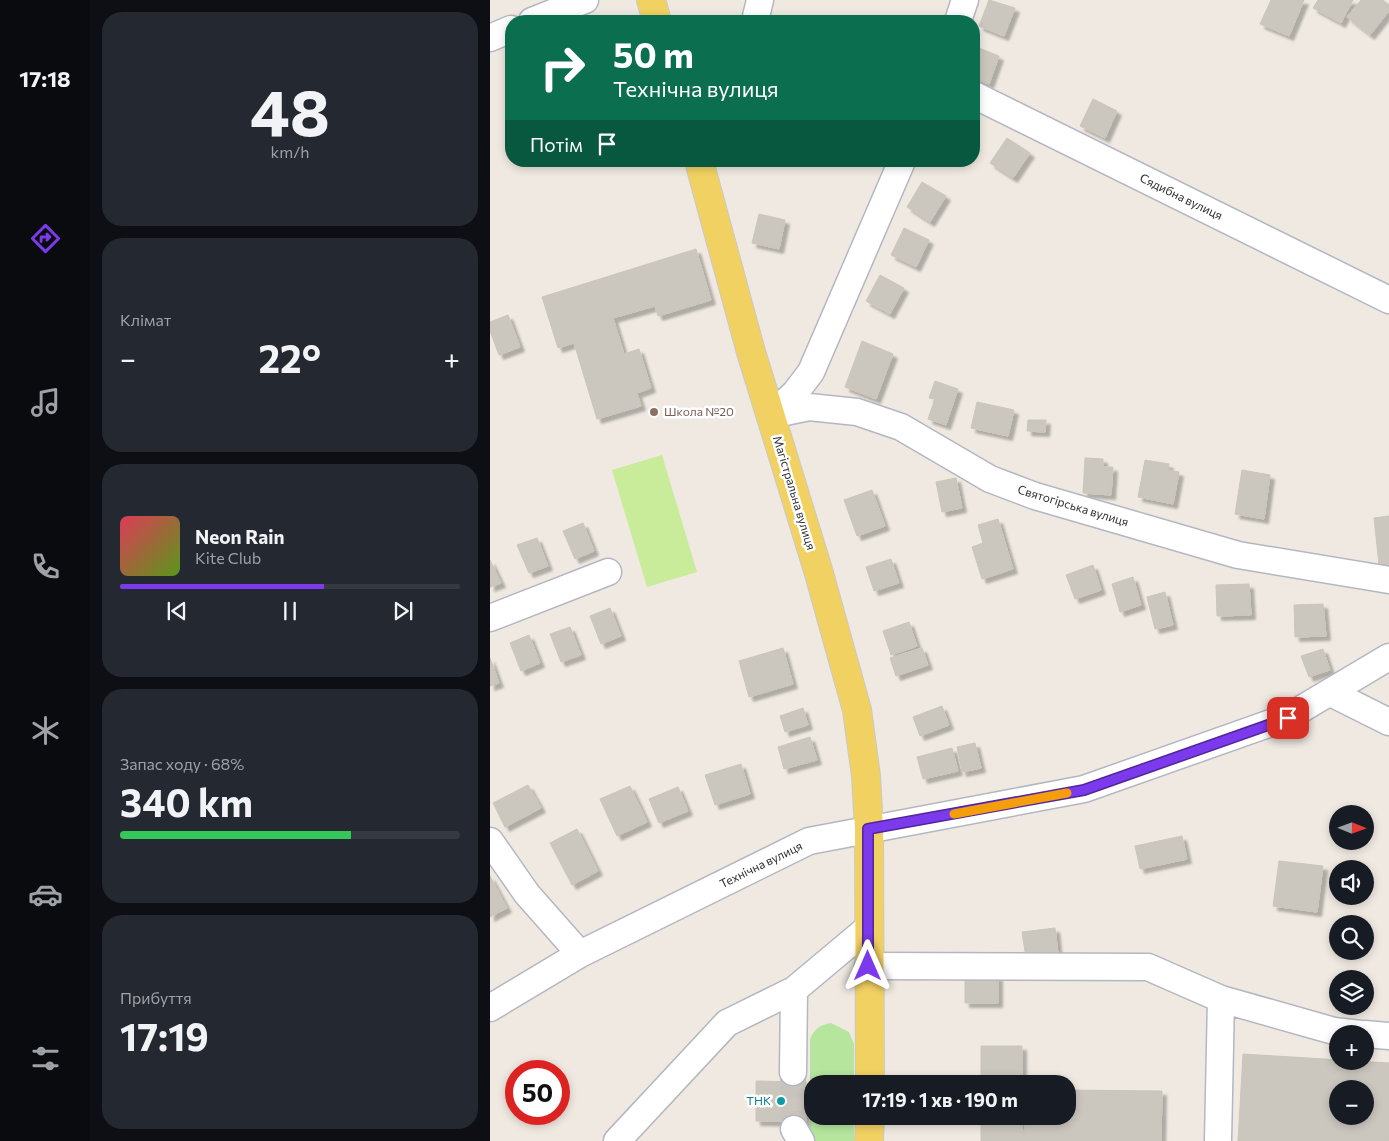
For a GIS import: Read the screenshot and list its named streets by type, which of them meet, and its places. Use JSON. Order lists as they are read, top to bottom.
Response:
{
  "streets": {
    "main road": ["Магістральна вулиця"],
    "street": ["Сядибна вулиця", "Святогірська вулиця", "Технічна вулиця"]
  },
  "crossings": [
    ["Магістральна вулиця", "Святогірська вулиця"],
    ["Магістральна вулиця", "Технічна вулиця"]
  ],
  "places": ["Школа №20", "ТНК"],
  "north": "right",
  "page": {
    "tabs": "17:18",
    "tile": [
      ["48", "km/h"],
      "Клімат",
      ["Запас ходу · 68%", "340 km"],
      ["Прибуття", "17:19"]
    ],
    "turn": ["50 m", "Технічна вулиця"],
    "then": "Потім",
    "heat": ["−", "22°", "+"],
    "song": ["Neon Rain", "Kite Club"],
    "map_buttons": ["+", "−"],
    "limit": "50",
    "trip": "17:19 · 1 хв · 190 m"
  }
}
